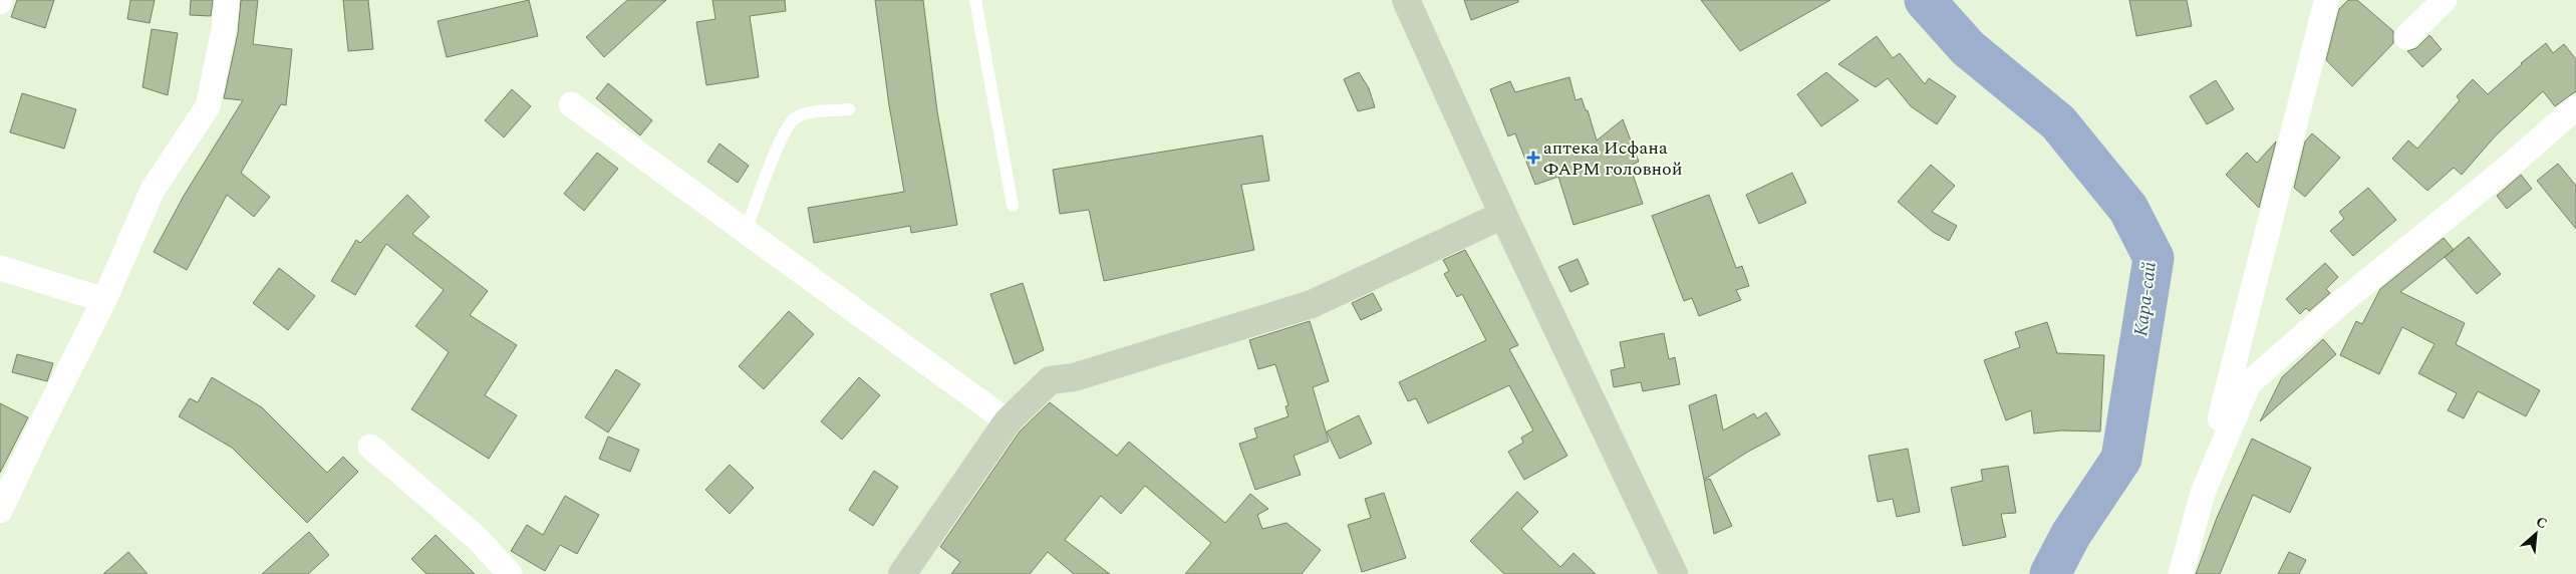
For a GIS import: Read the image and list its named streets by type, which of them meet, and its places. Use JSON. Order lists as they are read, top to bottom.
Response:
{
  "water": ["Кара-сай"],
  "places": {
    "health": ["аптека Исфана ФАРМ головной"]
  },
  "north": "top right"
}
